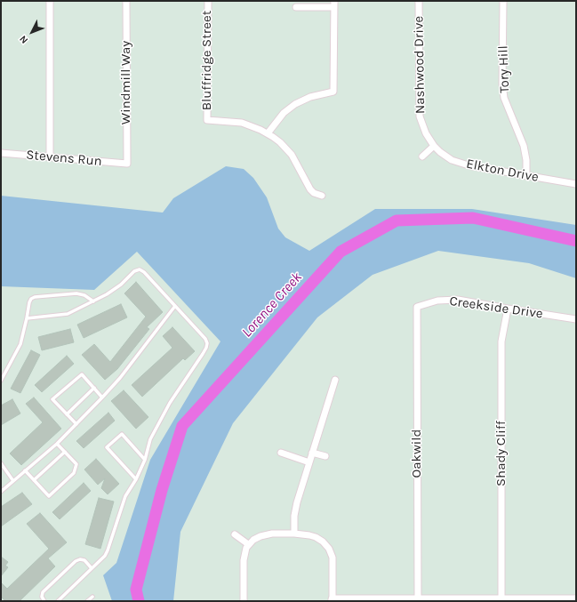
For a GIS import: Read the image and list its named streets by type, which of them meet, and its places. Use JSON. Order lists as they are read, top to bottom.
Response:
{
  "streets": {
    "street": [
      "Bluffridge Street",
      "Nashwood Drive",
      "Tory Hill",
      "Windmill Way",
      "Stevens Run",
      "Elkton Drive",
      "Creekside Drive",
      "Oakwild",
      "Shady Cliff"
    ]
  },
  "crossings": [
    ["Nashwood Drive", "Elkton Drive"],
    ["Tory Hill", "Elkton Drive"],
    ["Windmill Way", "Stevens Run"],
    ["Creekside Drive", "Oakwild"],
    ["Creekside Drive", "Shady Cliff"]
  ],
  "water": ["Lorence Creek"],
  "north": "bottom left"
}
